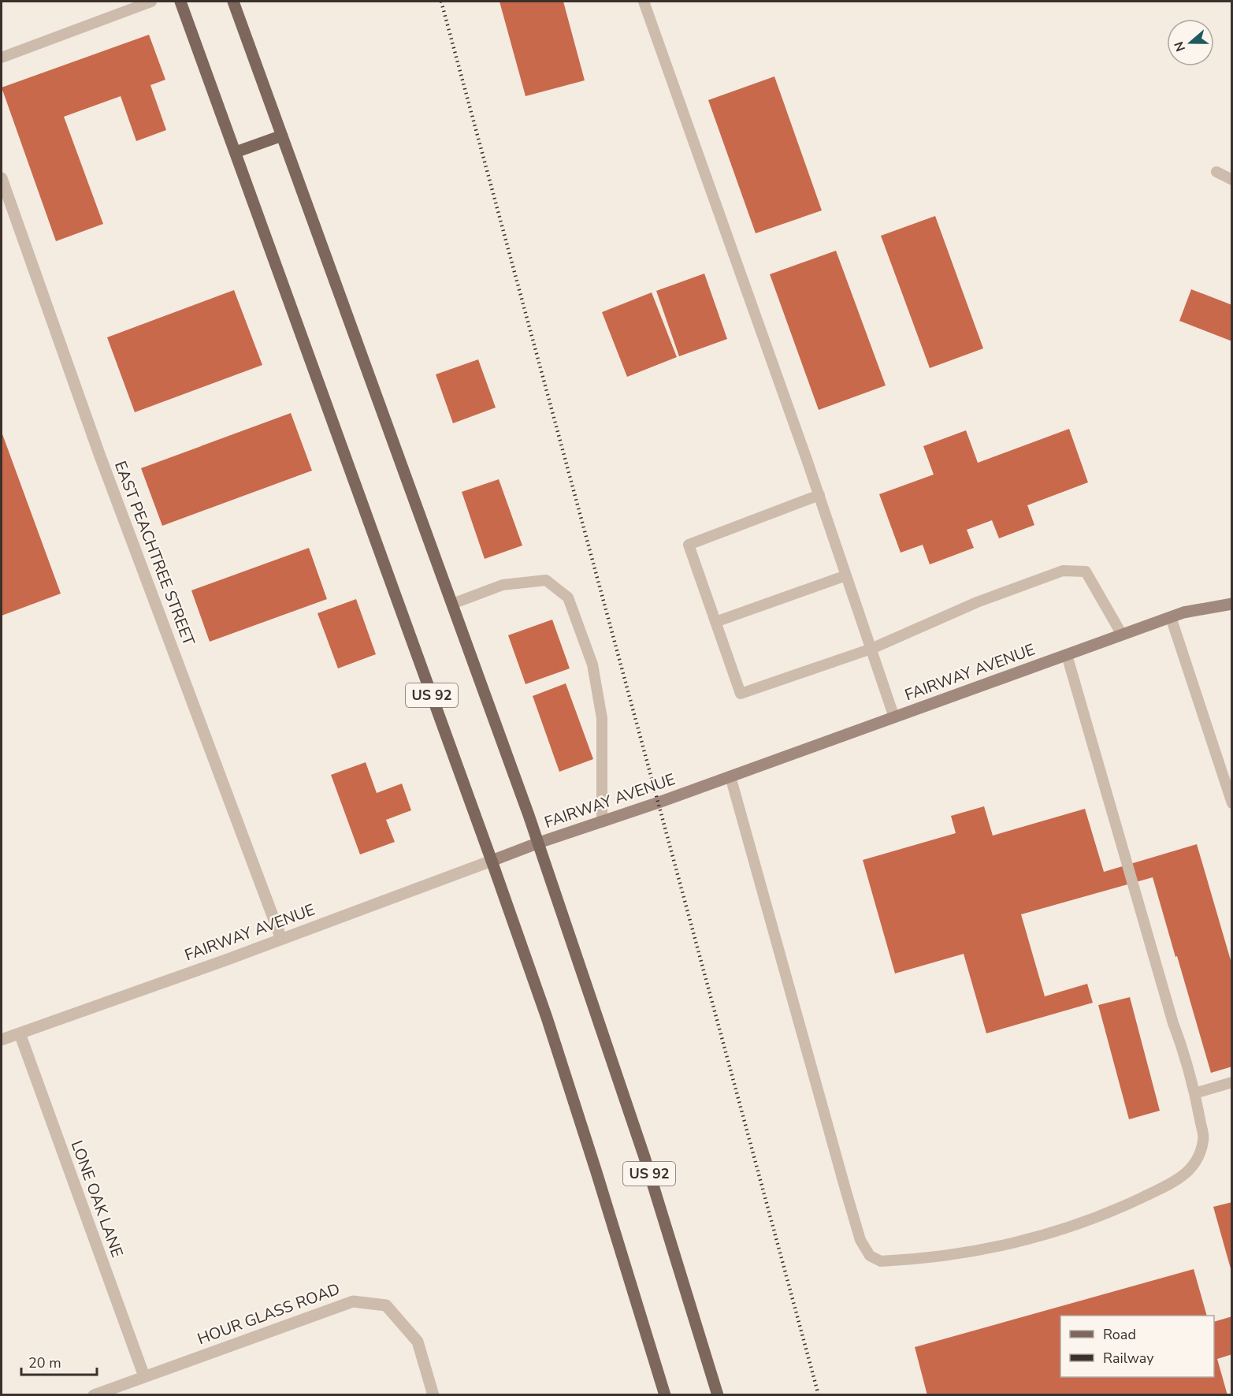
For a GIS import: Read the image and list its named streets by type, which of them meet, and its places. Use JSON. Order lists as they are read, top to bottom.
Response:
{
  "streets": {
    "main road": ["US 92"],
    "street": [
      "EAST PEACHTREE STREET",
      "FAIRWAY AVENUE",
      "LONE OAK LANE",
      "HOUR GLASS ROAD"
    ]
  },
  "crossings": [
    ["EAST PEACHTREE STREET", "FAIRWAY AVENUE"],
    ["FAIRWAY AVENUE", "US 92"],
    ["FAIRWAY AVENUE", "LONE OAK LANE"],
    ["LONE OAK LANE", "HOUR GLASS ROAD"]
  ],
  "legend": ["Road", "Railway"],
  "scale_bar": "20 m",
  "north": "left"
}
